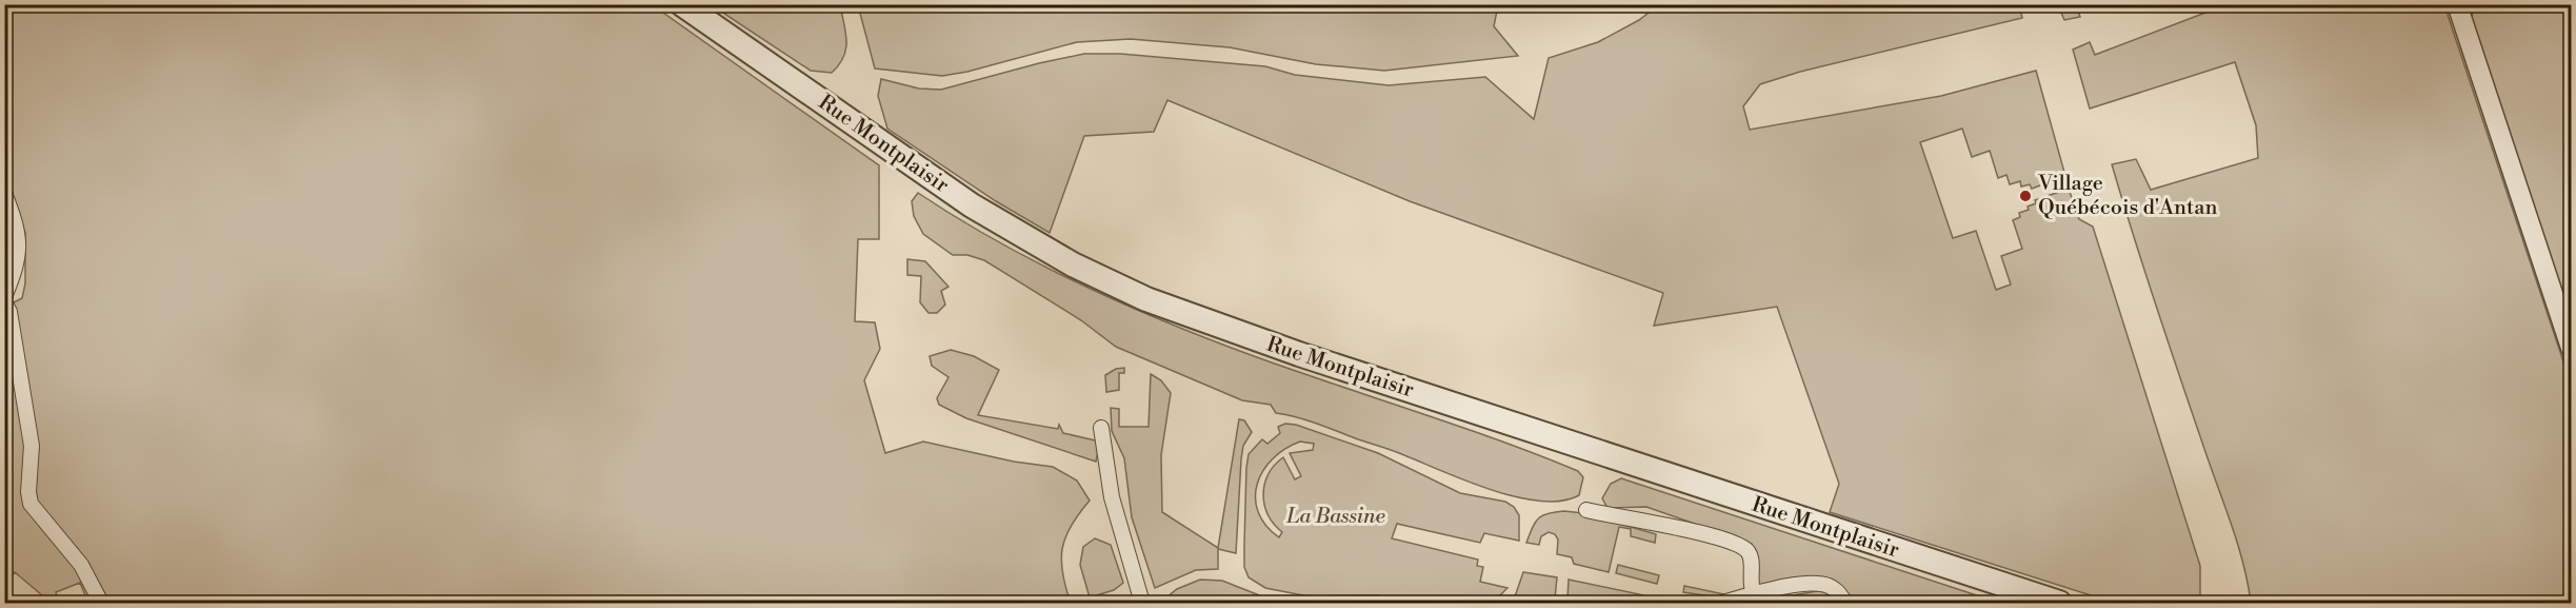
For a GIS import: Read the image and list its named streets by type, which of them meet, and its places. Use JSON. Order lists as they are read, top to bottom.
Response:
{
  "streets": {
    "street": ["Rue Montplaisir"]
  },
  "parks": ["La Bassine"],
  "places": ["Village Québécois d'Antan"]
}
